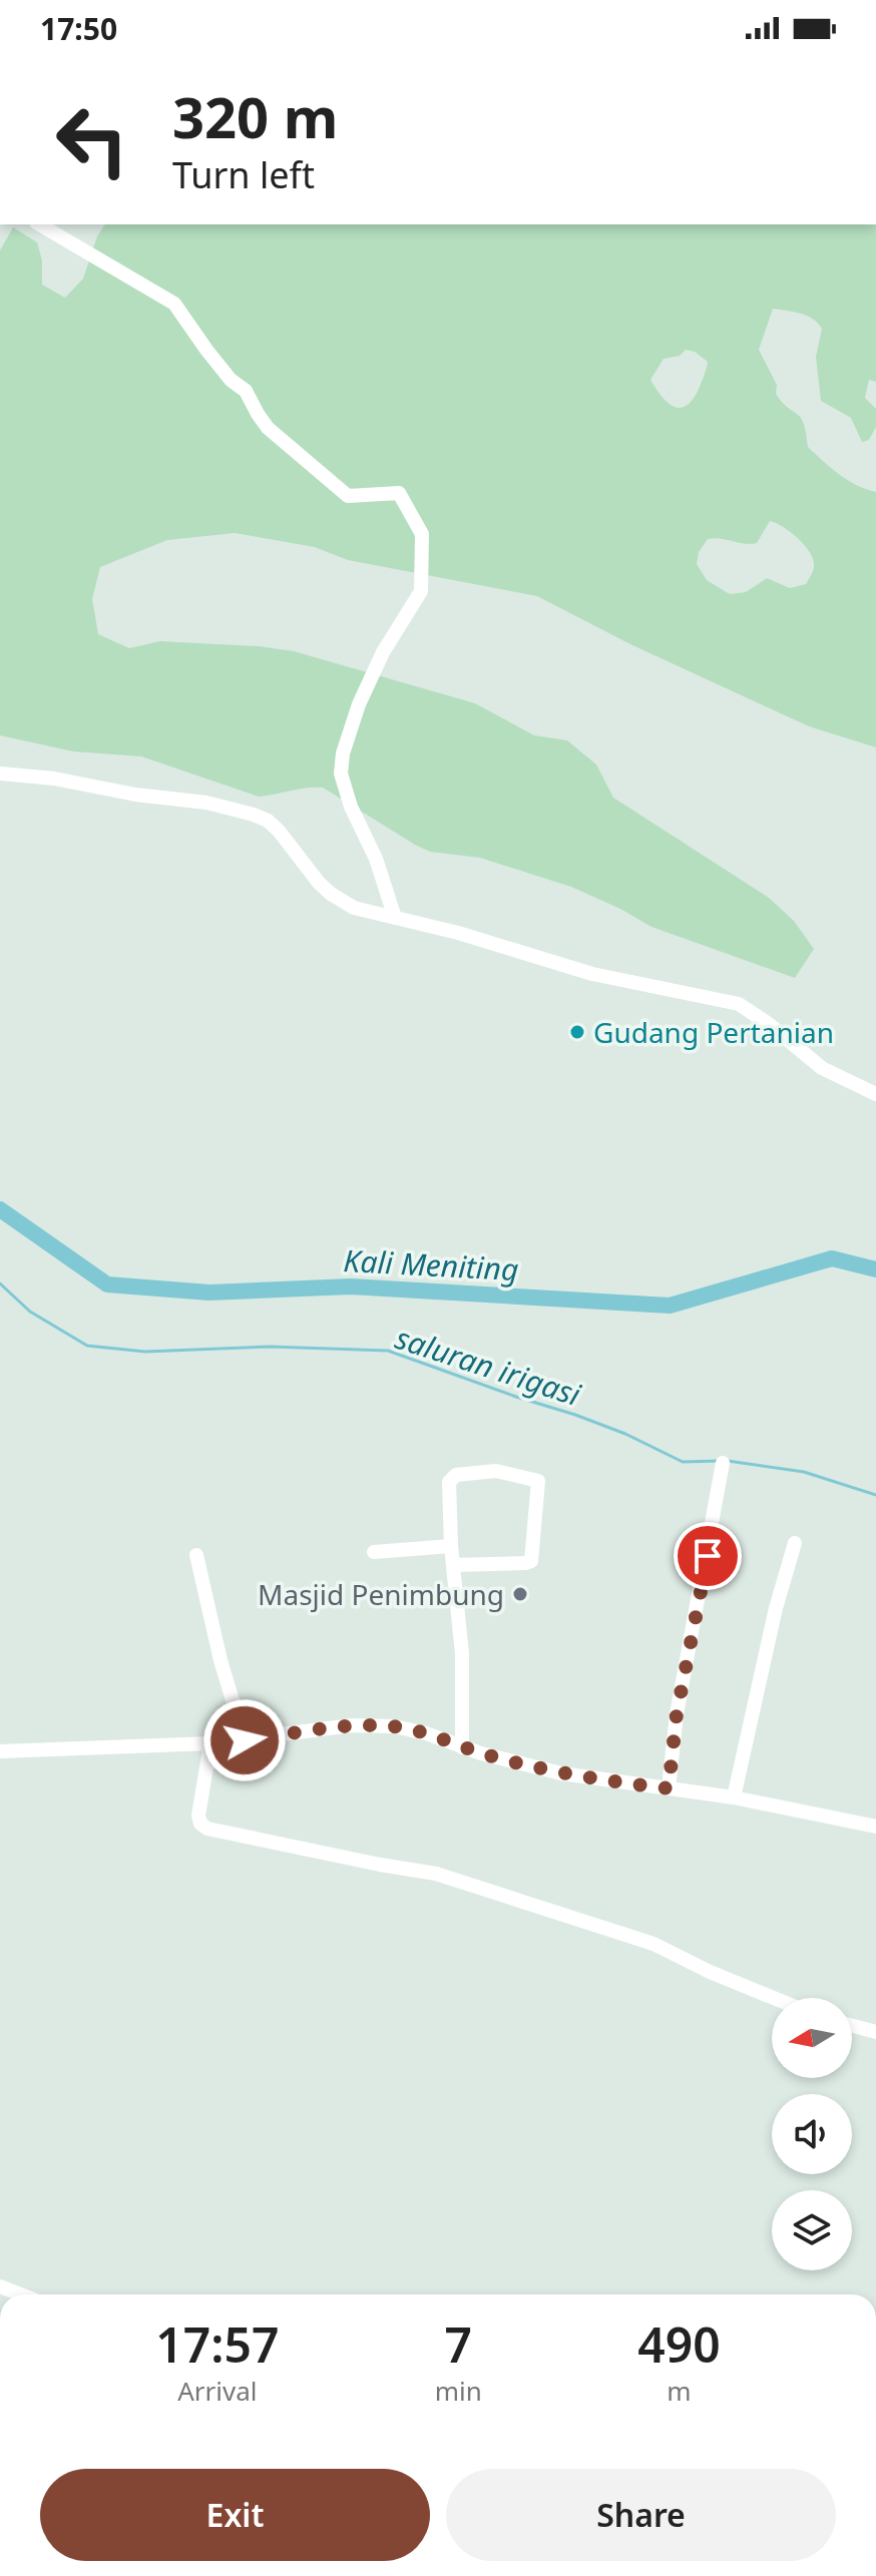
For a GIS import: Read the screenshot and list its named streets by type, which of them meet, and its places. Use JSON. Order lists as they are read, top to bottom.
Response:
{
  "water": ["Kali Meniting", "saluran irigasi"],
  "places": ["Gudang Pertanian", "Masjid Penimbung"],
  "north": "left",
  "page": {
    "status": "17:50",
    "turn": ["320 m", "Turn left"],
    "eta": [
      "17:57",
      "Arrival",
      "7",
      "min",
      "490",
      "m"
    ],
    "buttons": ["Exit", "Share"]
  }
}
